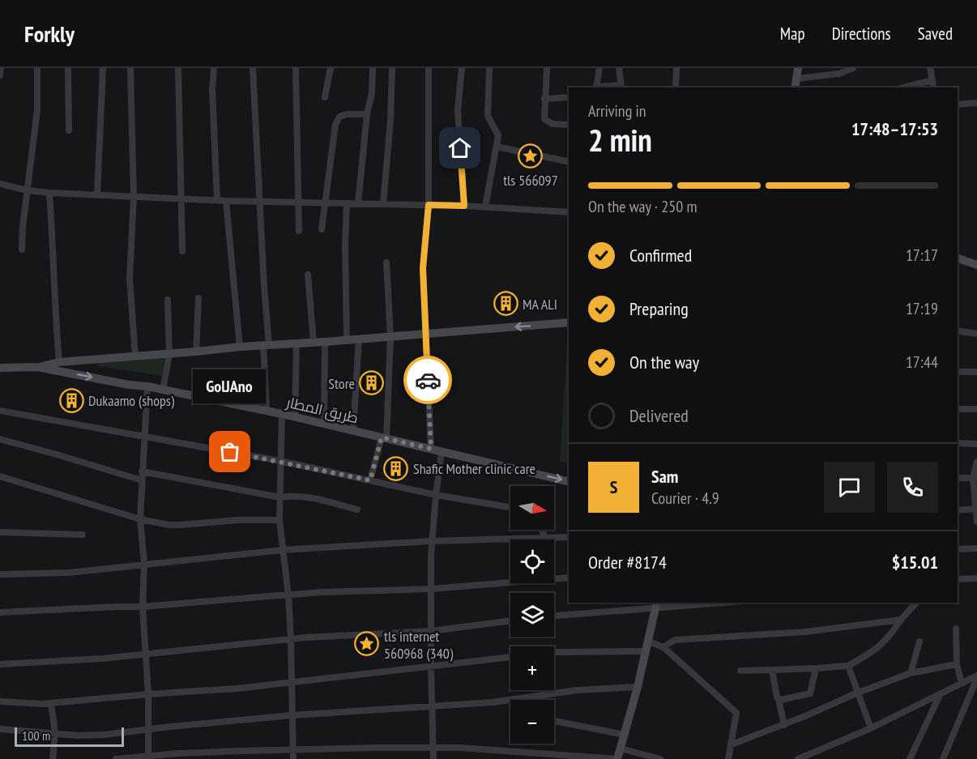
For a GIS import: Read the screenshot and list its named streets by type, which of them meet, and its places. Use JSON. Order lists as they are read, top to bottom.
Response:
{
  "streets": {
    "main road": ["طريق المطار"]
  },
  "places": {
    "place": ["tls 566097", "tls internet 560968 (340)"],
    "building": [
      "MA ALI",
      "Store",
      "Dukaamo (shops)",
      "Shafic Mother clinic care"
    ],
    "other": ["GolJAno"]
  },
  "scale_bar": "100 m",
  "north": "right",
  "page": {
    "header": "Forkly",
    "nav": ["Map", "Directions", "Saved"],
    "heading": ["2 min", "Arriving in", "17:48–17:53"],
    "panel": [
      "Sam",
      "Courier · 4.9",
      "Order #8174",
      "$15.01"
    ],
    "bar": "On the way · 250 m",
    "list": [
      ["Confirmed", "17:17"],
      ["Preparing", "17:19"],
      ["On the way", "17:44"],
      "Delivered"
    ],
    "bubble": "GolJAno",
    "round": "S",
    "map_buttons": ["+", "−"],
    "scale": "100 m"
  }
}
